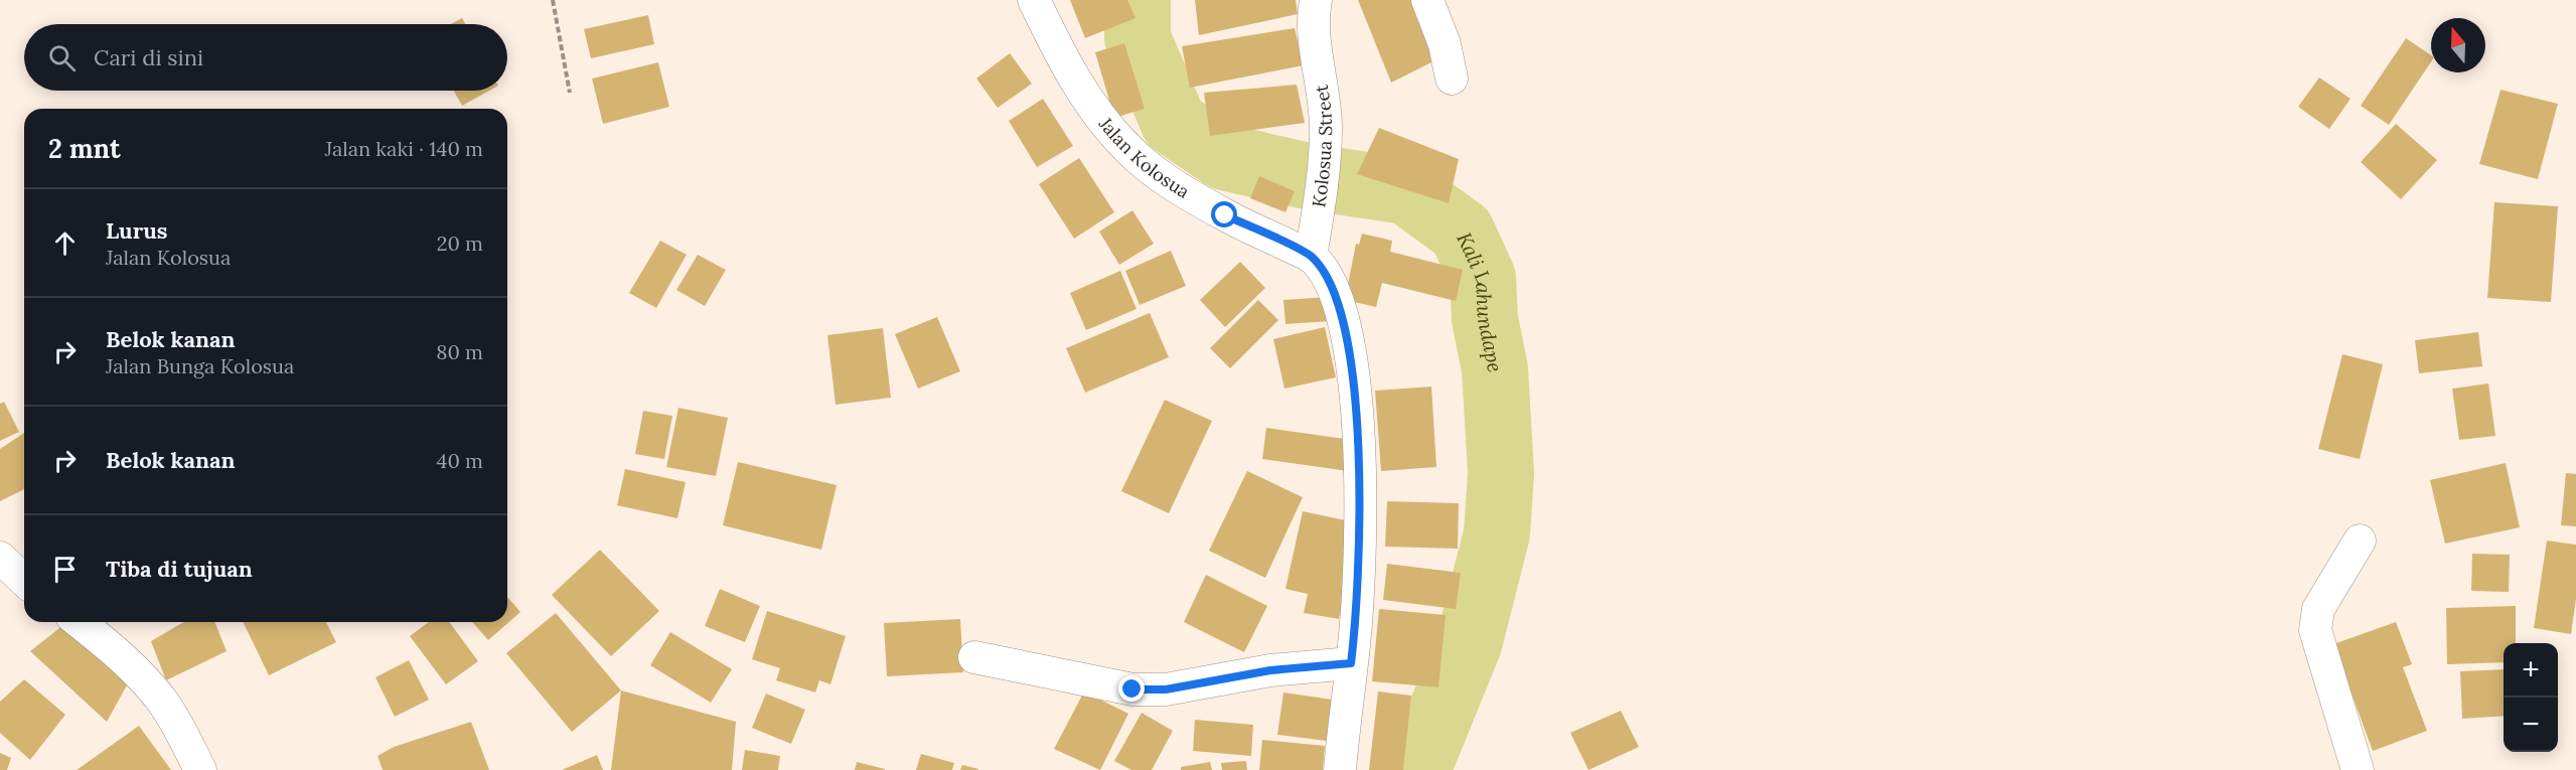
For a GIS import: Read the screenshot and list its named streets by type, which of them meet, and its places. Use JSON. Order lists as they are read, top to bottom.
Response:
{
  "streets": {
    "street": ["Kolosua Street", "Jalan Kolosua"]
  },
  "crossings": [
    ["Kolosua Street", "Jalan Kolosua"]
  ],
  "water": ["Kali Lahundape"],
  "north": "top",
  "page": {
    "search": "Cari di sini",
    "heading": ["2 mnt", "Jalan kaki · 140 m"],
    "list": [
      ["Lurus", "Jalan Kolosua", "20 m"],
      ["Belok kanan", "Jalan Bunga Kolosua", "80 m"],
      ["Belok kanan", "40 m"],
      "Tiba di tujuan"
    ],
    "map_buttons": ["+", "−"]
  }
}
